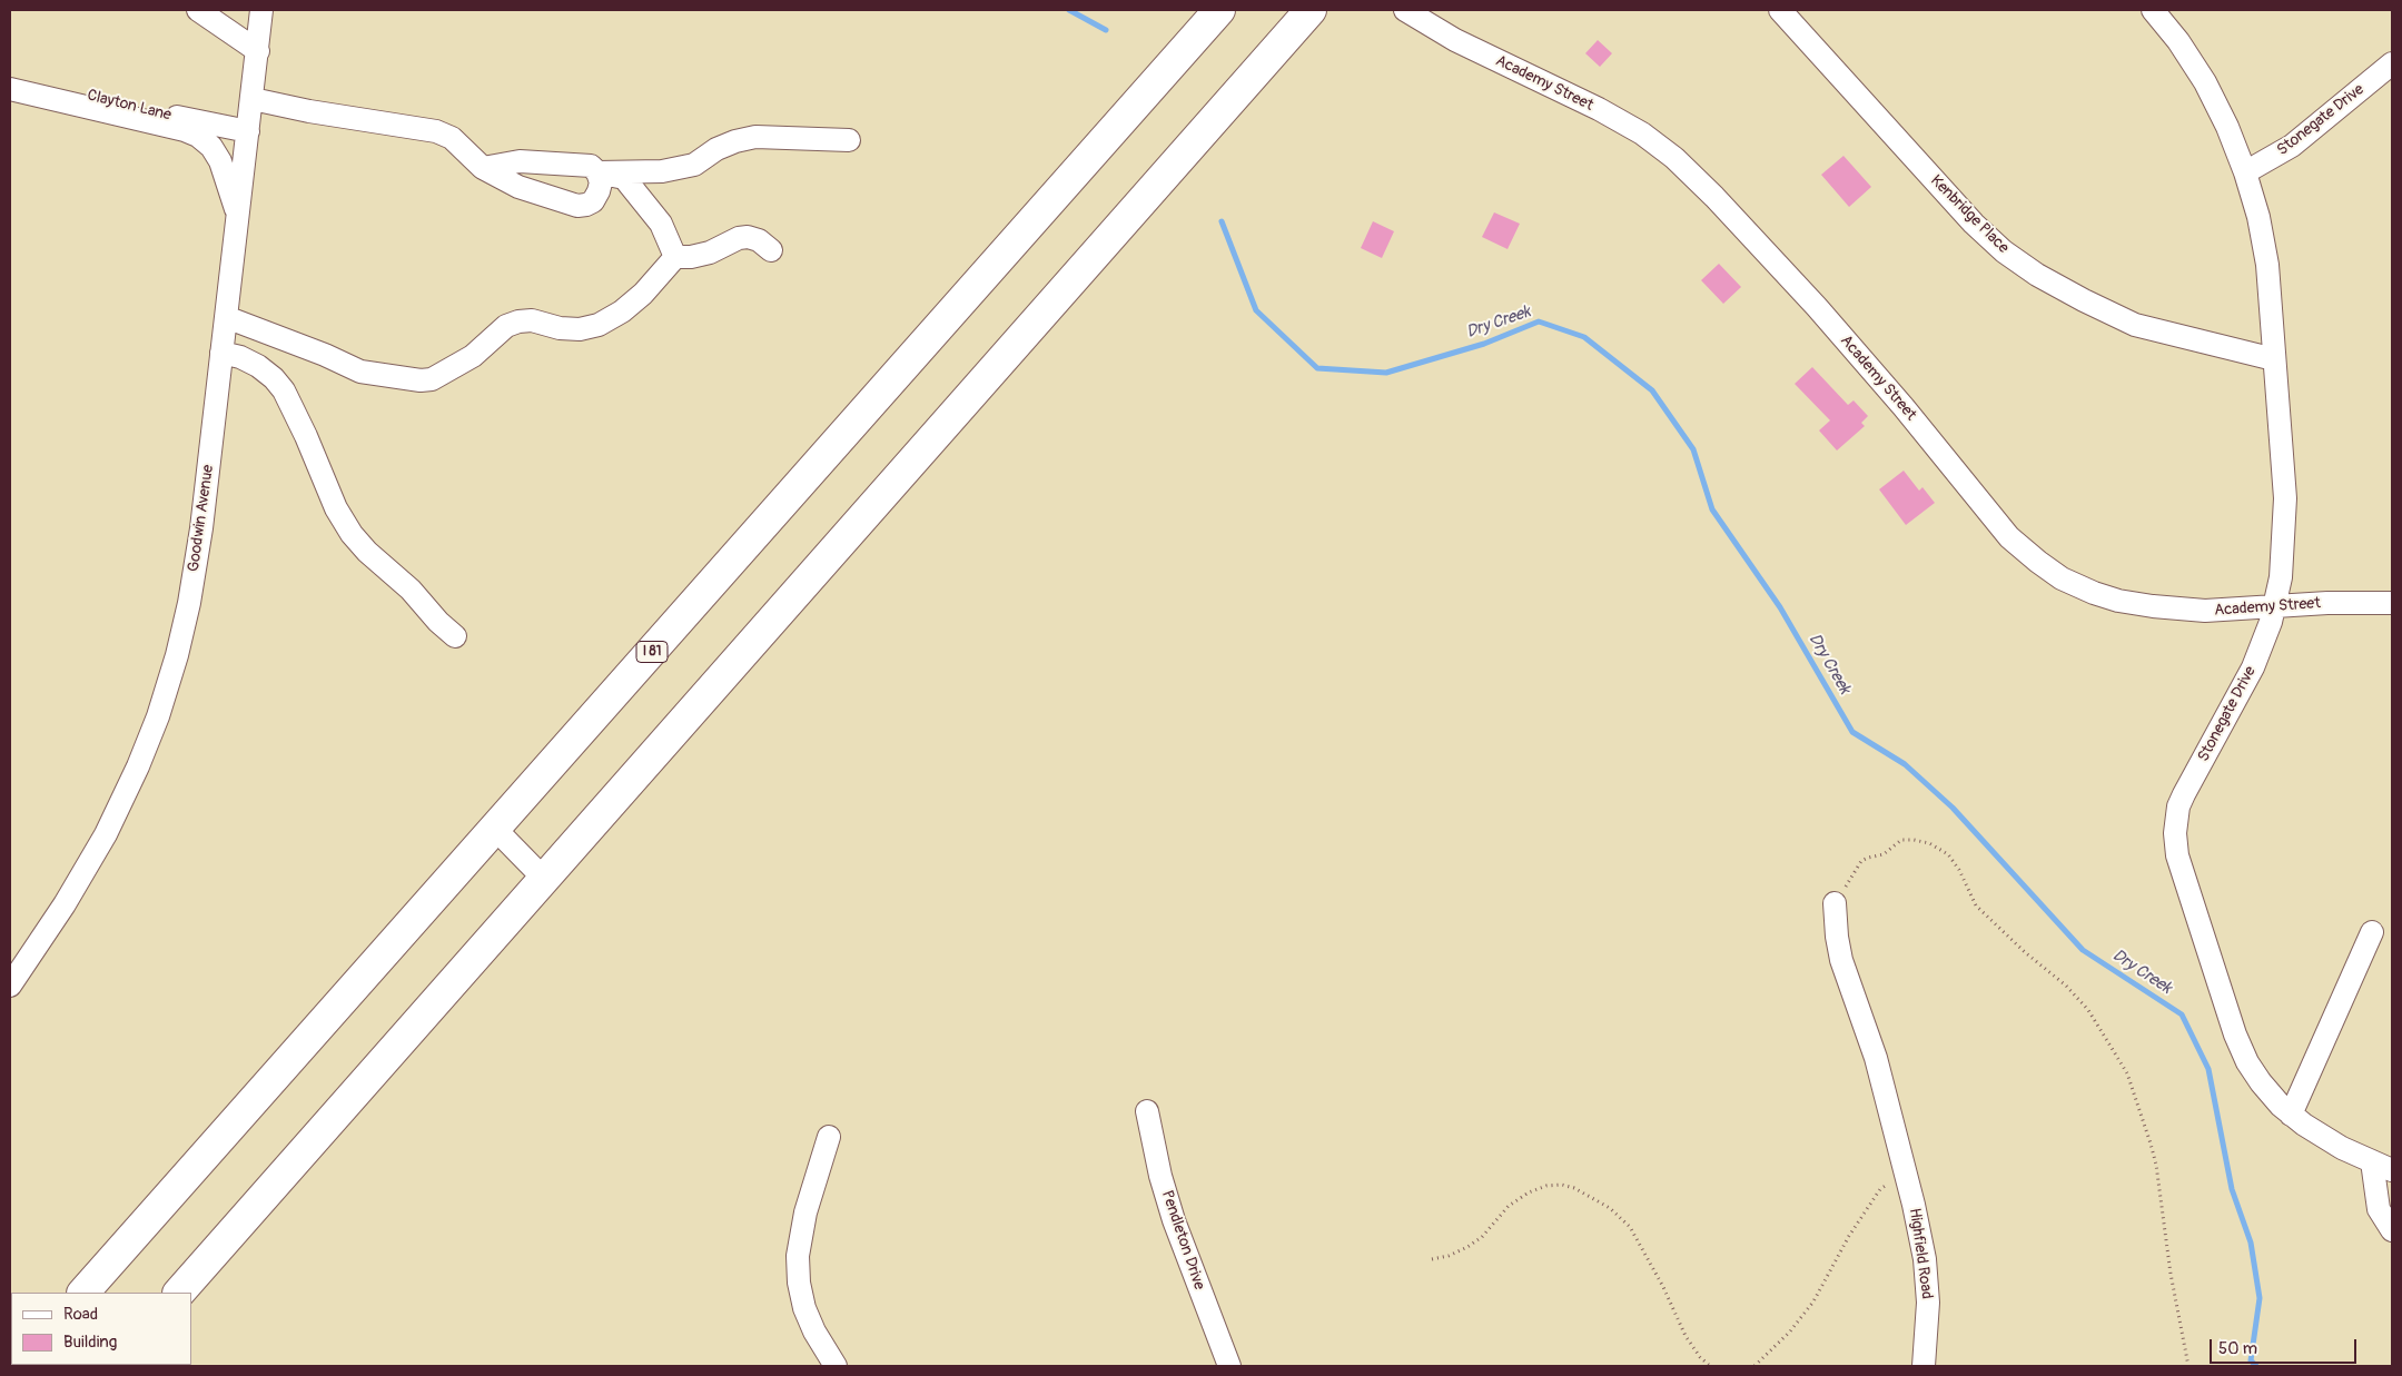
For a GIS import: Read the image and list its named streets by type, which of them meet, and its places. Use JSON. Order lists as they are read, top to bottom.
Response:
{
  "streets": {
    "highway": ["I 81"],
    "street": [
      "Academy Street",
      "Clayton Lane",
      "Stonegate Drive",
      "Kenbridge Place",
      "Goodwin Avenue",
      "Pendleton Drive",
      "Highfield Road"
    ]
  },
  "crossings": [
    ["Academy Street", "Stonegate Drive"],
    ["Clayton Lane", "Goodwin Avenue"],
    ["Stonegate Drive", "Kenbridge Place"]
  ],
  "water": ["Dry Creek"],
  "legend": ["Road", "Building"],
  "scale_bar": "50 m"
}
